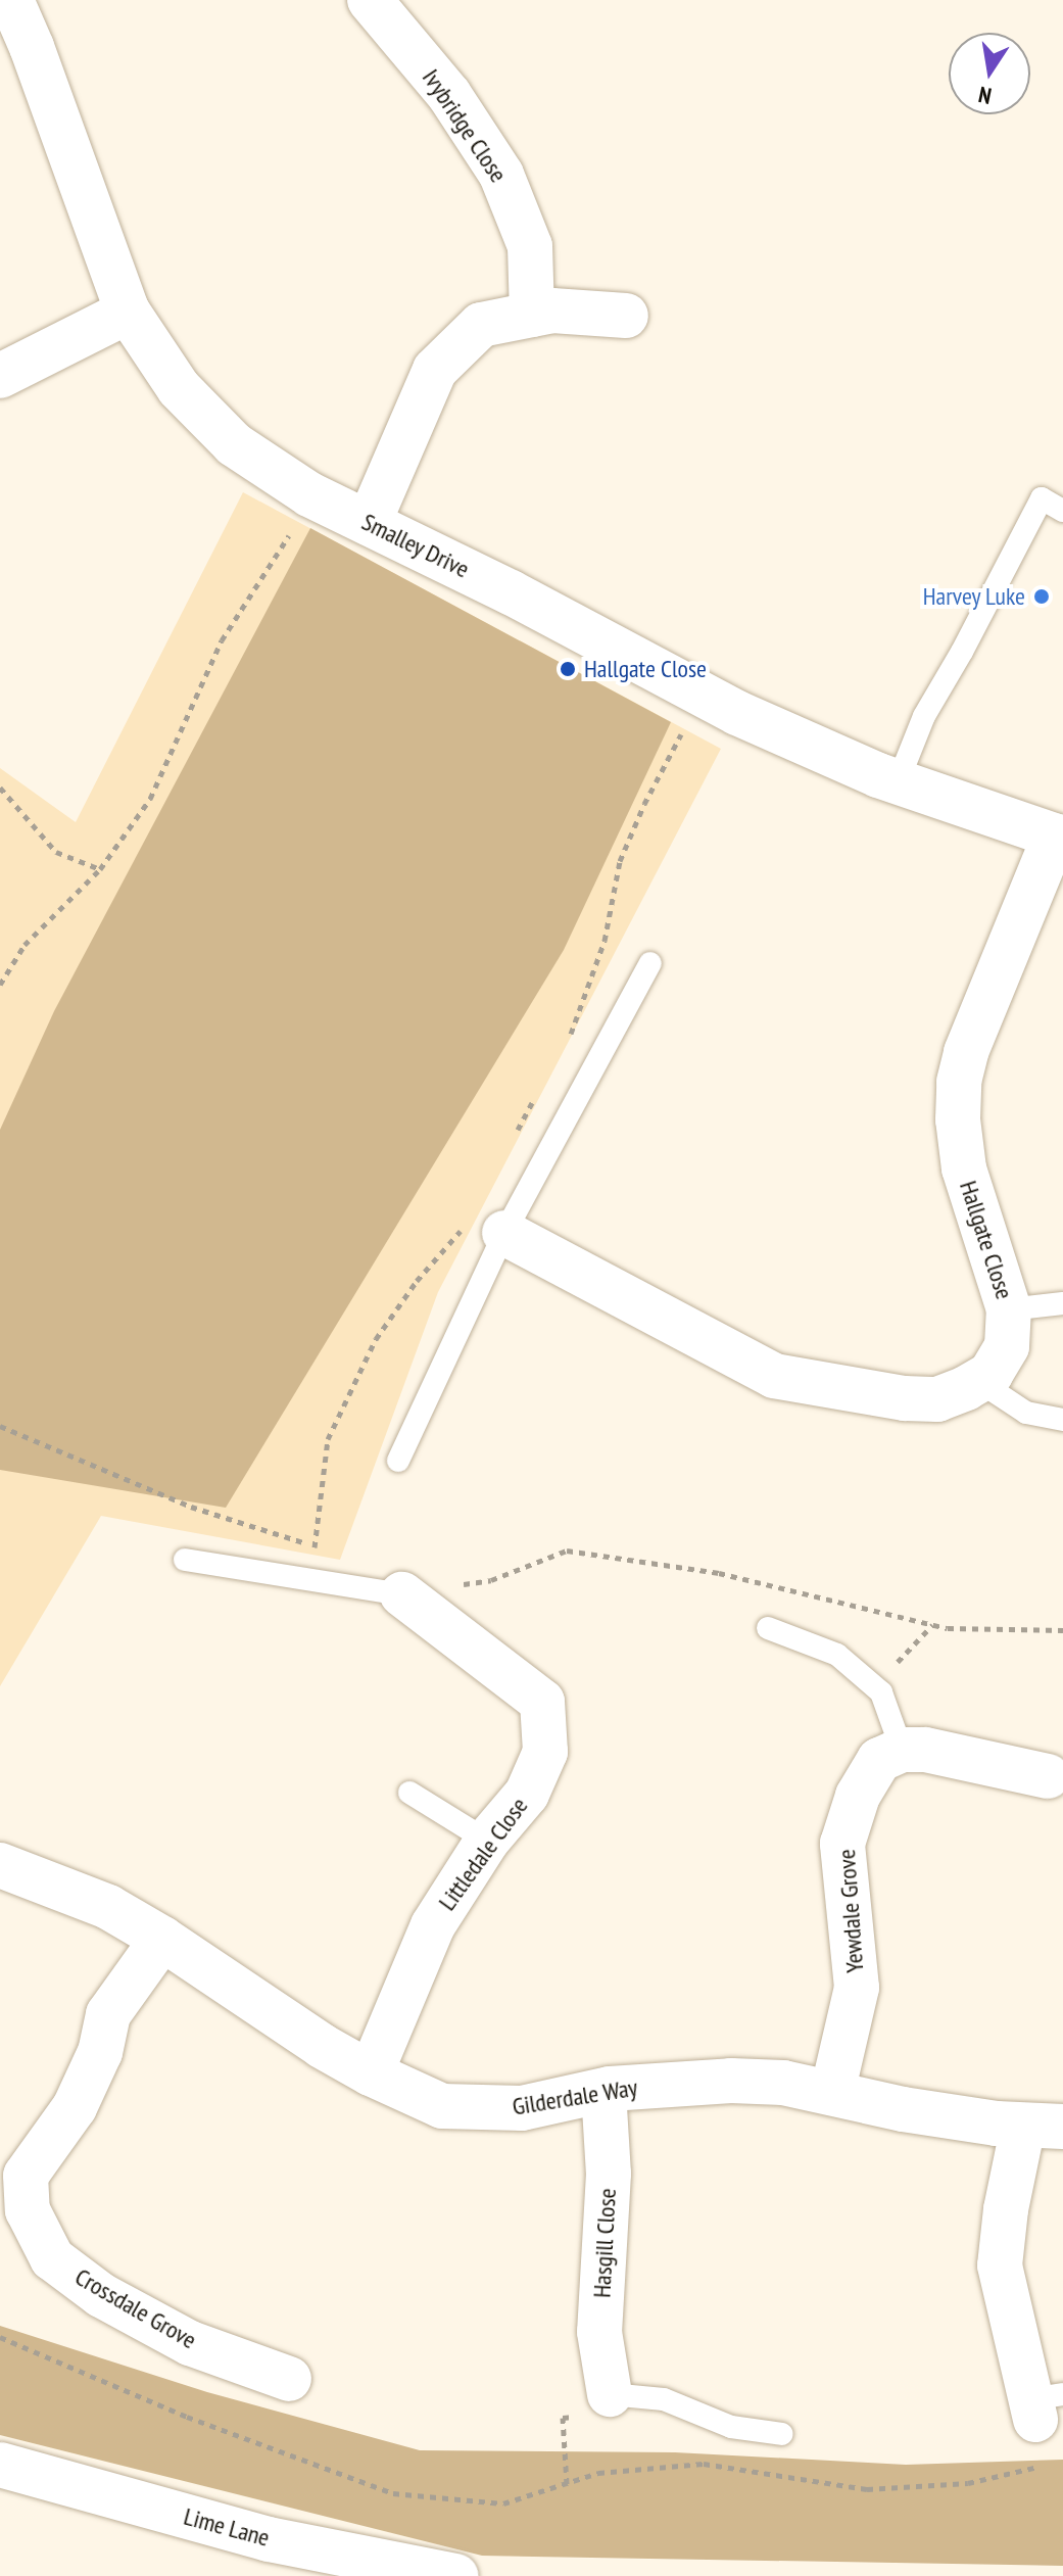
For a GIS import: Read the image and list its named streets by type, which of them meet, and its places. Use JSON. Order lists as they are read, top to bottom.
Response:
{
  "streets": {
    "street": [
      "Ivybridge Close",
      "Smalley Drive",
      "Hallgate Close",
      "Littledale Close",
      "Yewdale Grove",
      "Gilderdale Way",
      "Hasgill Close",
      "Crossdale Grove",
      "Lime Lane"
    ]
  },
  "crossings": [
    ["Smalley Drive", "Hallgate Close"],
    ["Littledale Close", "Gilderdale Way"],
    ["Yewdale Grove", "Gilderdale Way"],
    ["Gilderdale Way", "Hasgill Close"],
    ["Gilderdale Way", "Crossdale Grove"]
  ],
  "places": ["Harvey Luke", "Hallgate Close"],
  "north": "bottom"
}
